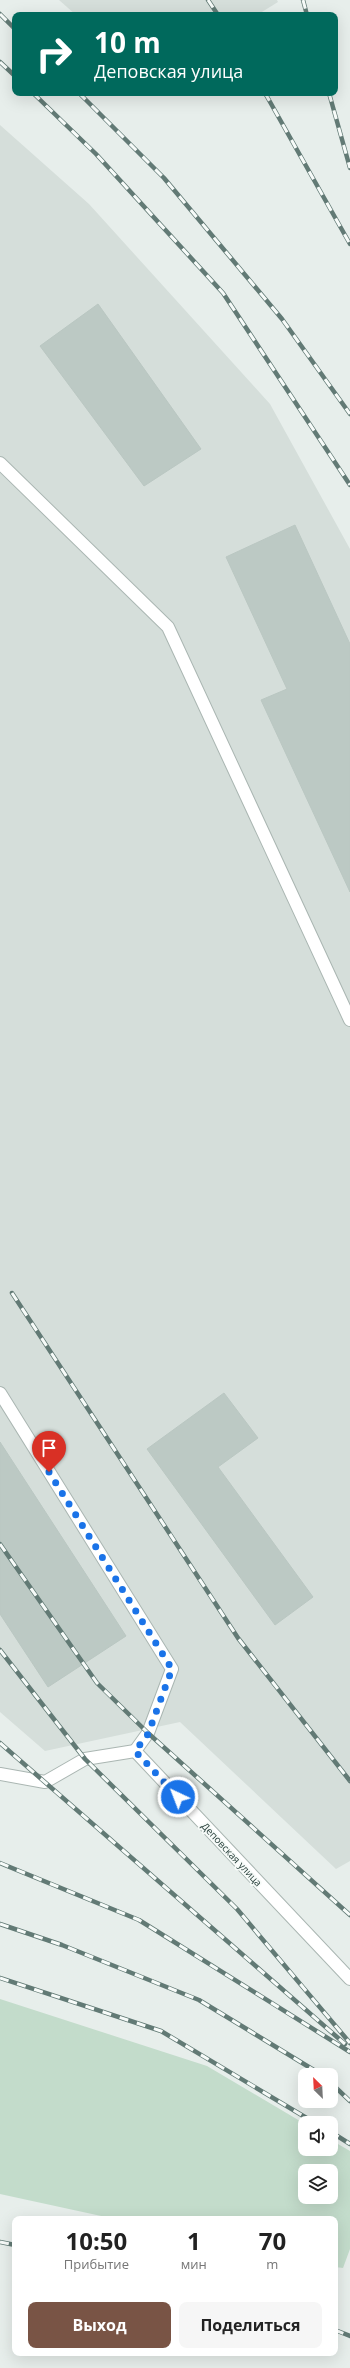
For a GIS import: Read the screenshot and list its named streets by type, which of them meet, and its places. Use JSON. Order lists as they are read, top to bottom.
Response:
{
  "streets": {
    "street": ["Деповская улица"]
  },
  "north": "top left",
  "page": {
    "turn": ["10 m", "Деповская улица"],
    "eta": [
      "10:50",
      "Прибытие",
      "1",
      "мин",
      "70",
      "m"
    ],
    "buttons": ["Выход", "Поделиться"]
  }
}
